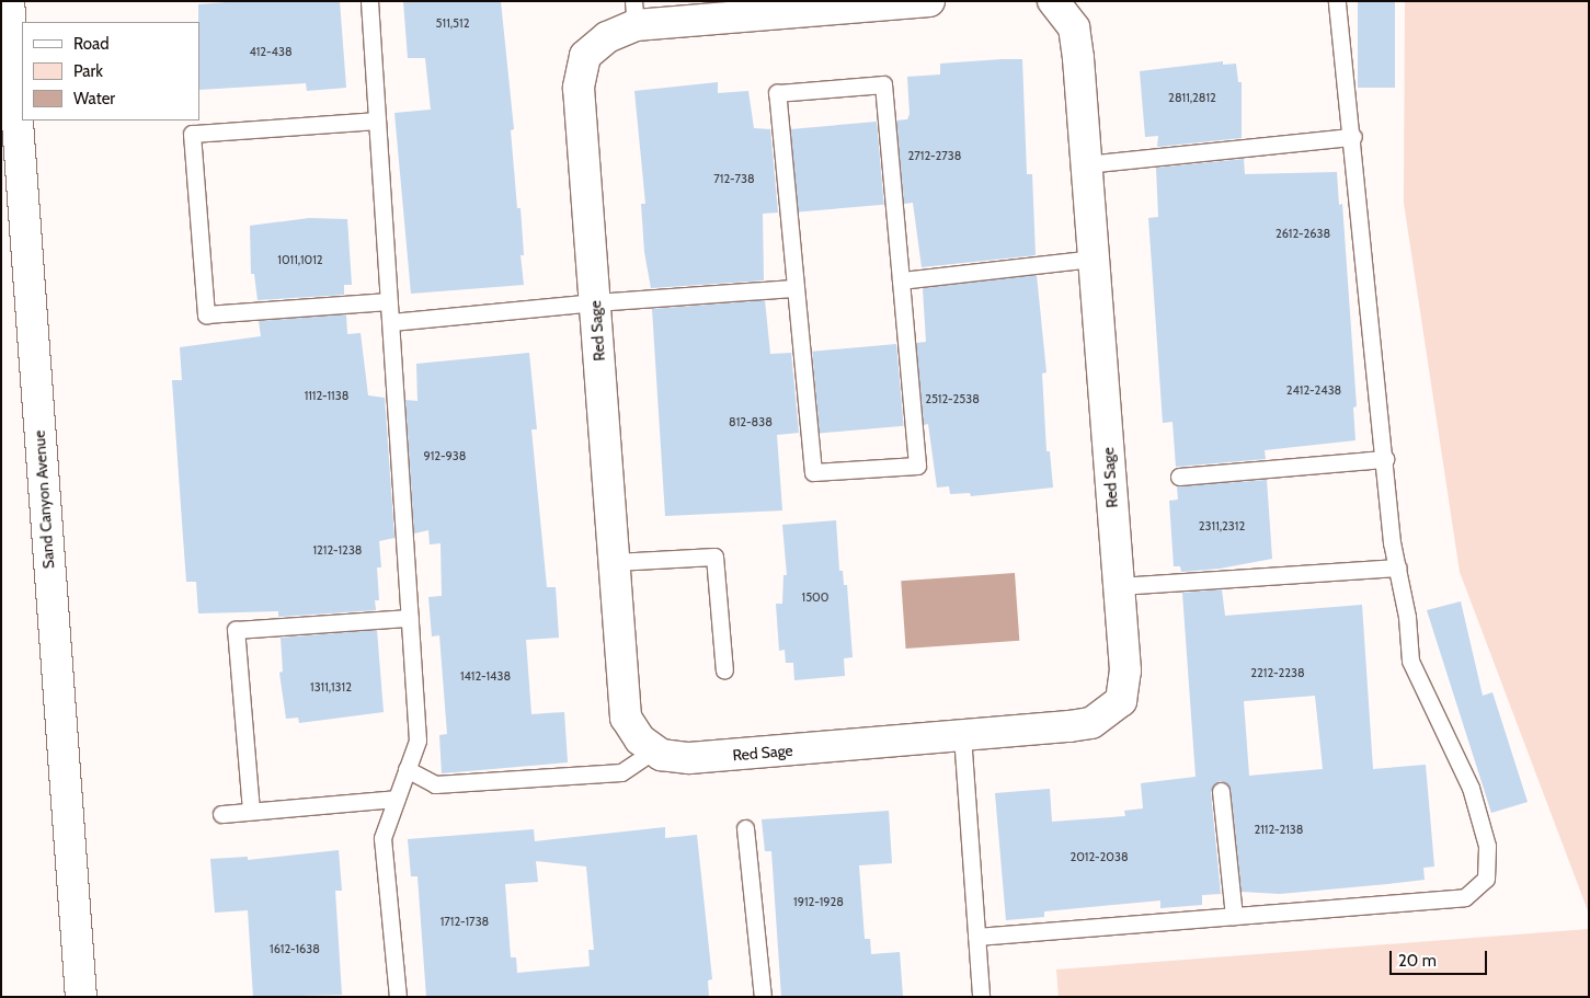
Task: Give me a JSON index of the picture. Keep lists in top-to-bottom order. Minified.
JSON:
{"streets":{"street":["Red Sage","Sand Canyon Avenue"]},"house_numbers":["511,512","412-438","2811,2812","2712-2738","712-738","2612-2638","1011,1012","2412-2438","1112-1138","2512-2538","812-838","912-938","2311,2312","1212-1238","1500","2212-2238","1412-1438","1311,1312","2112-2138","2012-2038","1912-1928","1712-1738","1612-1638"],"legend":["Road","Park","Water"],"scale_bar":"20 m"}
